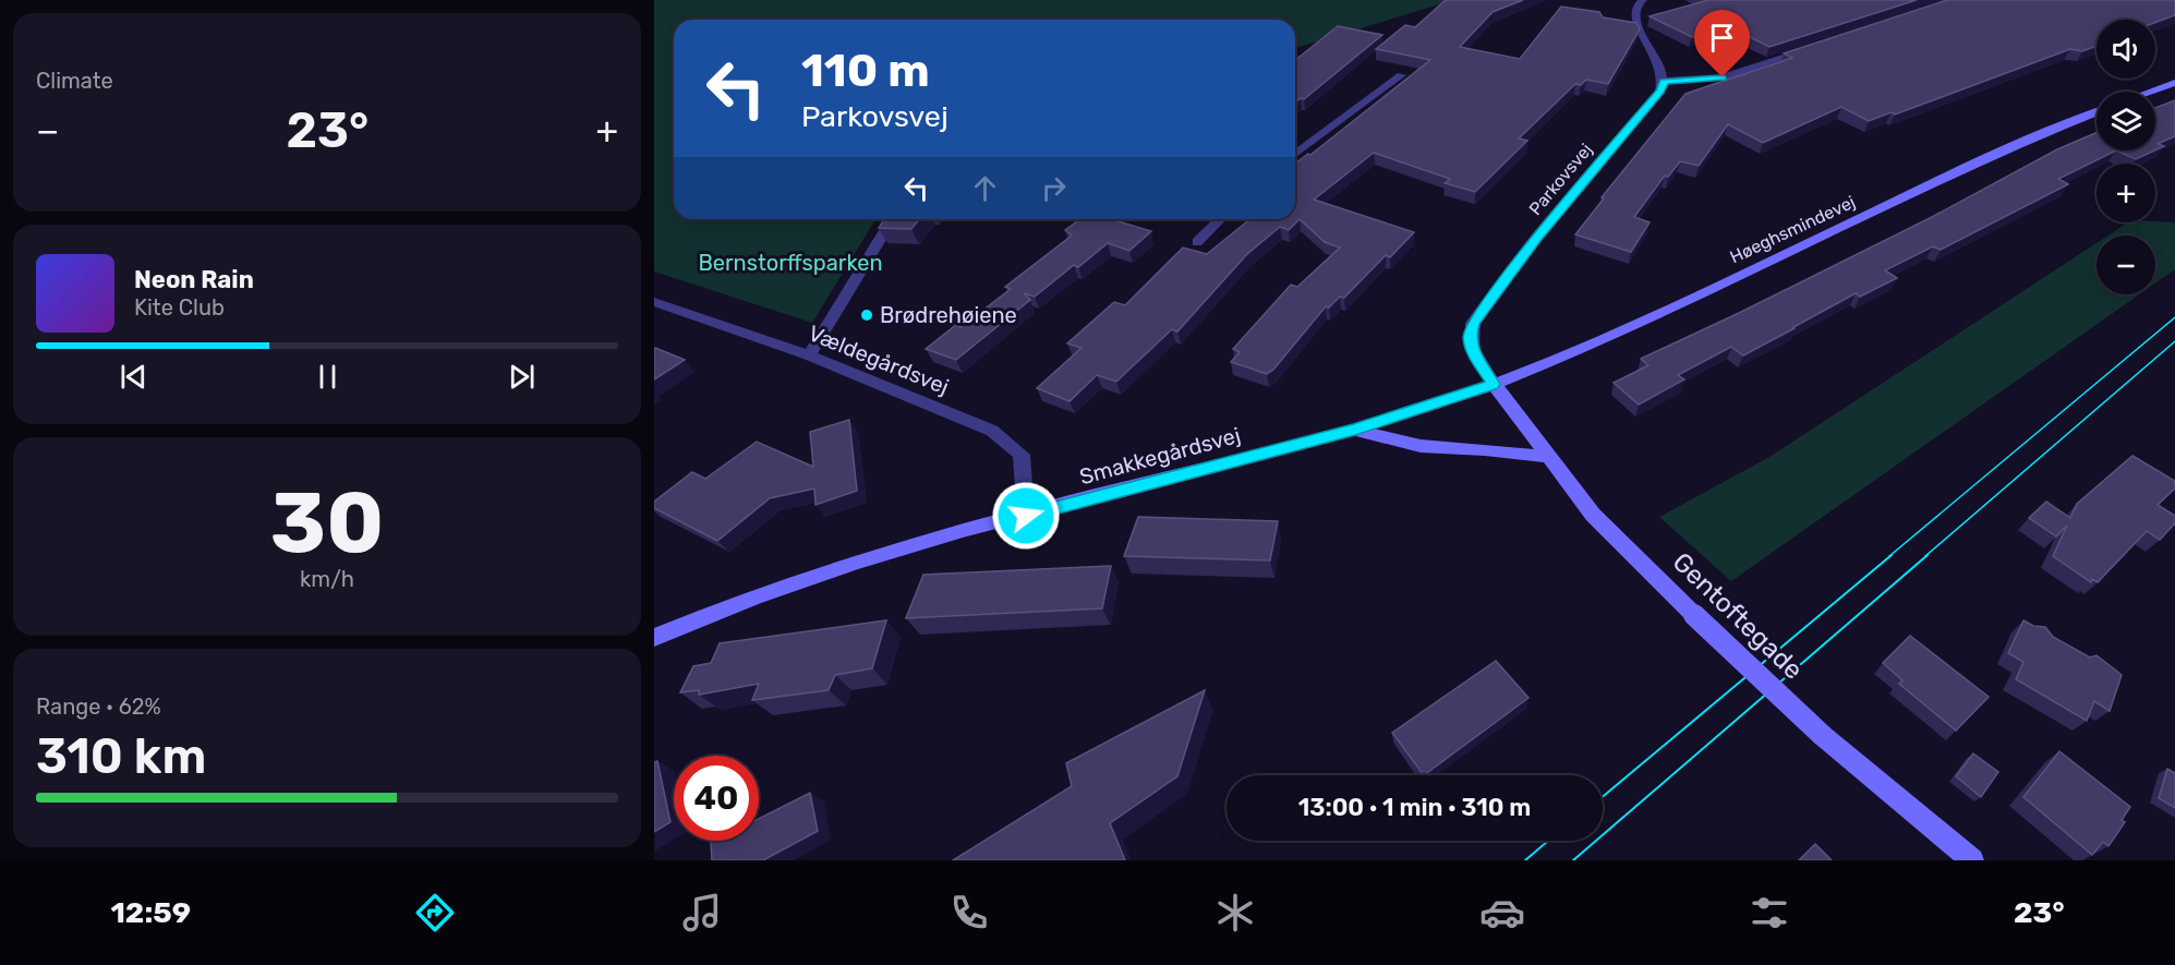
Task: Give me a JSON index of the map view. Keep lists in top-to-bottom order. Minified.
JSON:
{"streets":{"street":["Parkovsvej","Høeghsmindevej","Vældegårdsvej","Smakkegårdsvej","Gentoftegade"]},"crossings":[["Parkovsvej","Høeghsmindevej"],["Parkovsvej","Smakkegårdsvej"],["Parkovsvej","Gentoftegade"],["Høeghsmindevej","Smakkegårdsvej"],["Høeghsmindevej","Gentoftegade"],["Vældegårdsvej","Smakkegårdsvej"],["Smakkegårdsvej","Gentoftegade"]],"parks":["Bernstorffsparken"],"places":["Brødrehøiene"],"page":{"tile":["Climate",["30","km/h"],["Range · 62%","310 km"]],"map_buttons":["+","−"],"turn":["110 m","Parkovsvej"],"heat":["−","23°","+"],"song":["Neon Rain","Kite Club"],"limit":"40","trip":"13:00 · 1 min · 310 m","tabs":["12:59","23°"]}}
